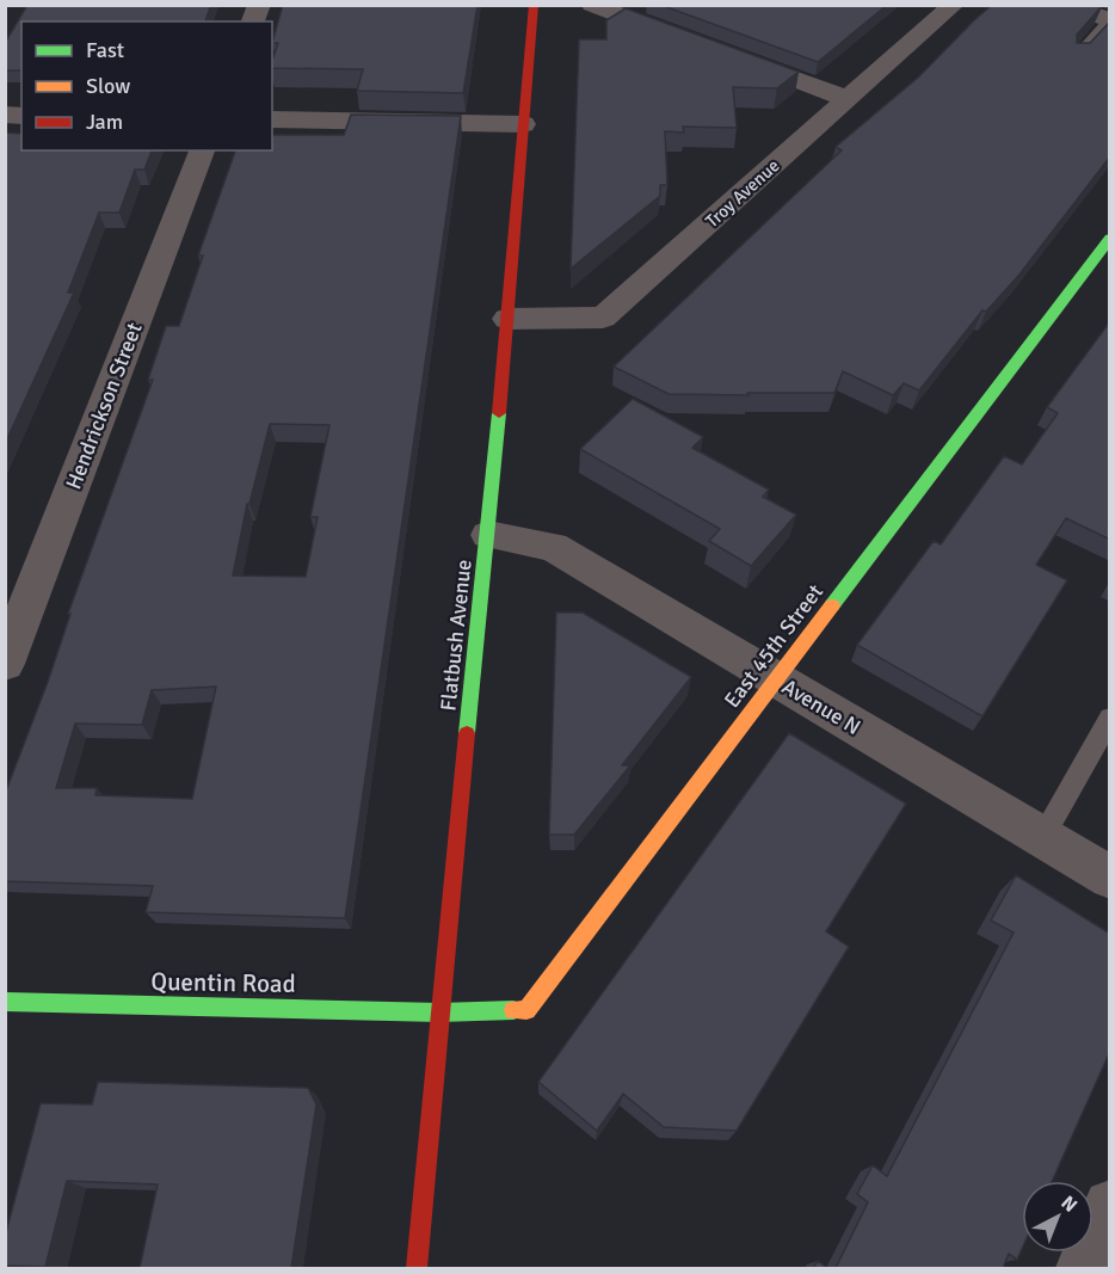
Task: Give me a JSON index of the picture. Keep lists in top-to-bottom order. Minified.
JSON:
{"streets":{"main road":["Flatbush Avenue","East 45th Street","Quentin Road"],"street":["Troy Avenue","Hendrickson Street","Avenue N"]},"crossings":[["Troy Avenue","Flatbush Avenue"],["Flatbush Avenue","East 45th Street"],["Flatbush Avenue","Avenue N"],["Flatbush Avenue","Quentin Road"],["East 45th Street","Avenue N"],["East 45th Street","Quentin Road"]],"legend":["Fast","Slow","Jam"],"north":"top right"}
